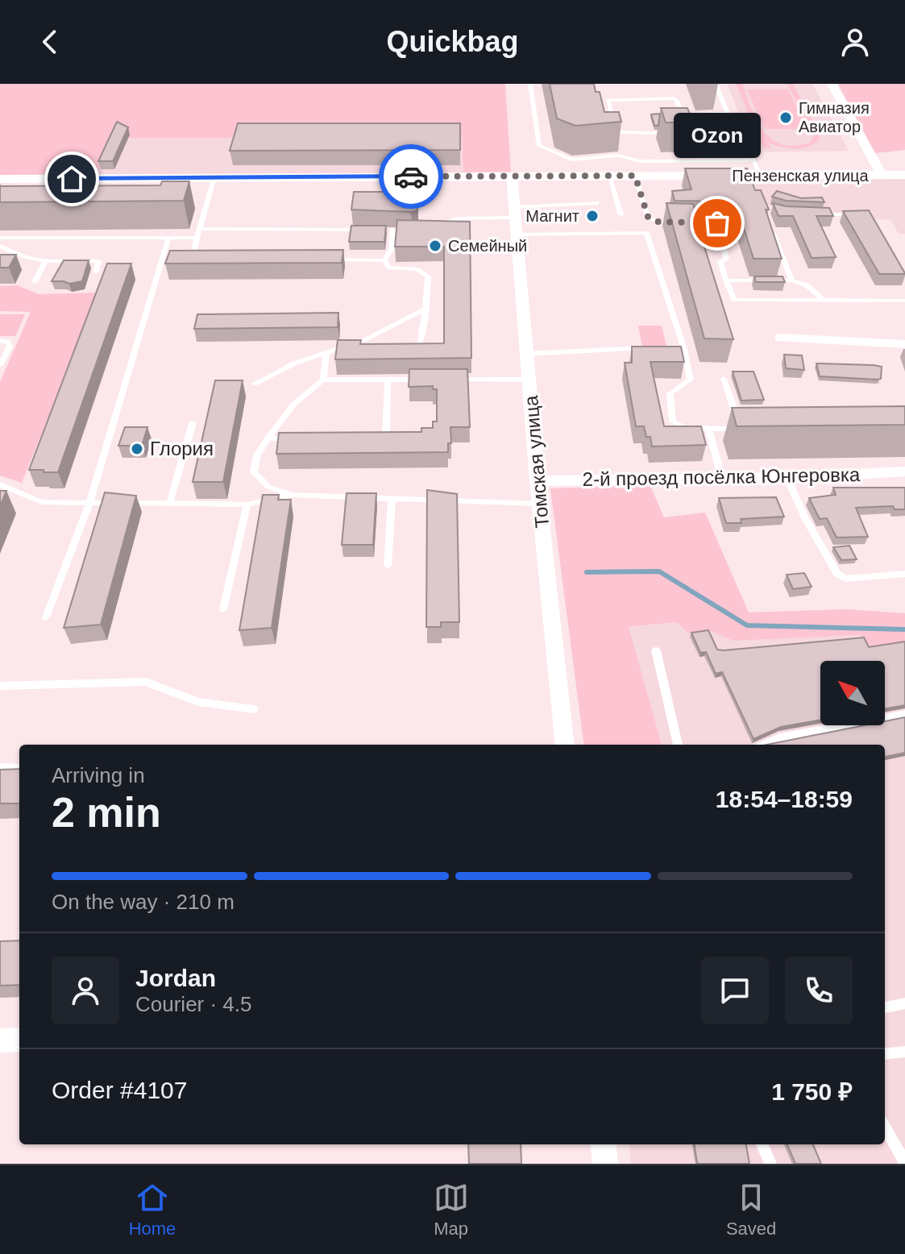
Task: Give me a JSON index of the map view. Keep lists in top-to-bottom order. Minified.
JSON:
{"streets":{"street":["Пензенская улица","Томская улица","2-й проезд посёлка Юнгеровка"]},"crossings":[["Пензенская улица","Томская улица"],["Томская улица","2-й проезд посёлка Юнгеровка"]],"places":["Гимназия Авиатор","Магнит","Ozon","Семейный","Глория"],"north":"top left","page":{"header":"Quickbag","bubble":"Ozon","heading":["2 min","Arriving in","18:54–18:59"],"panel":["Jordan","Courier · 4.5","Order #4107","1 750 ₽"],"bar":"On the way · 210 m","tabs":["Home","Map","Saved"]}}
